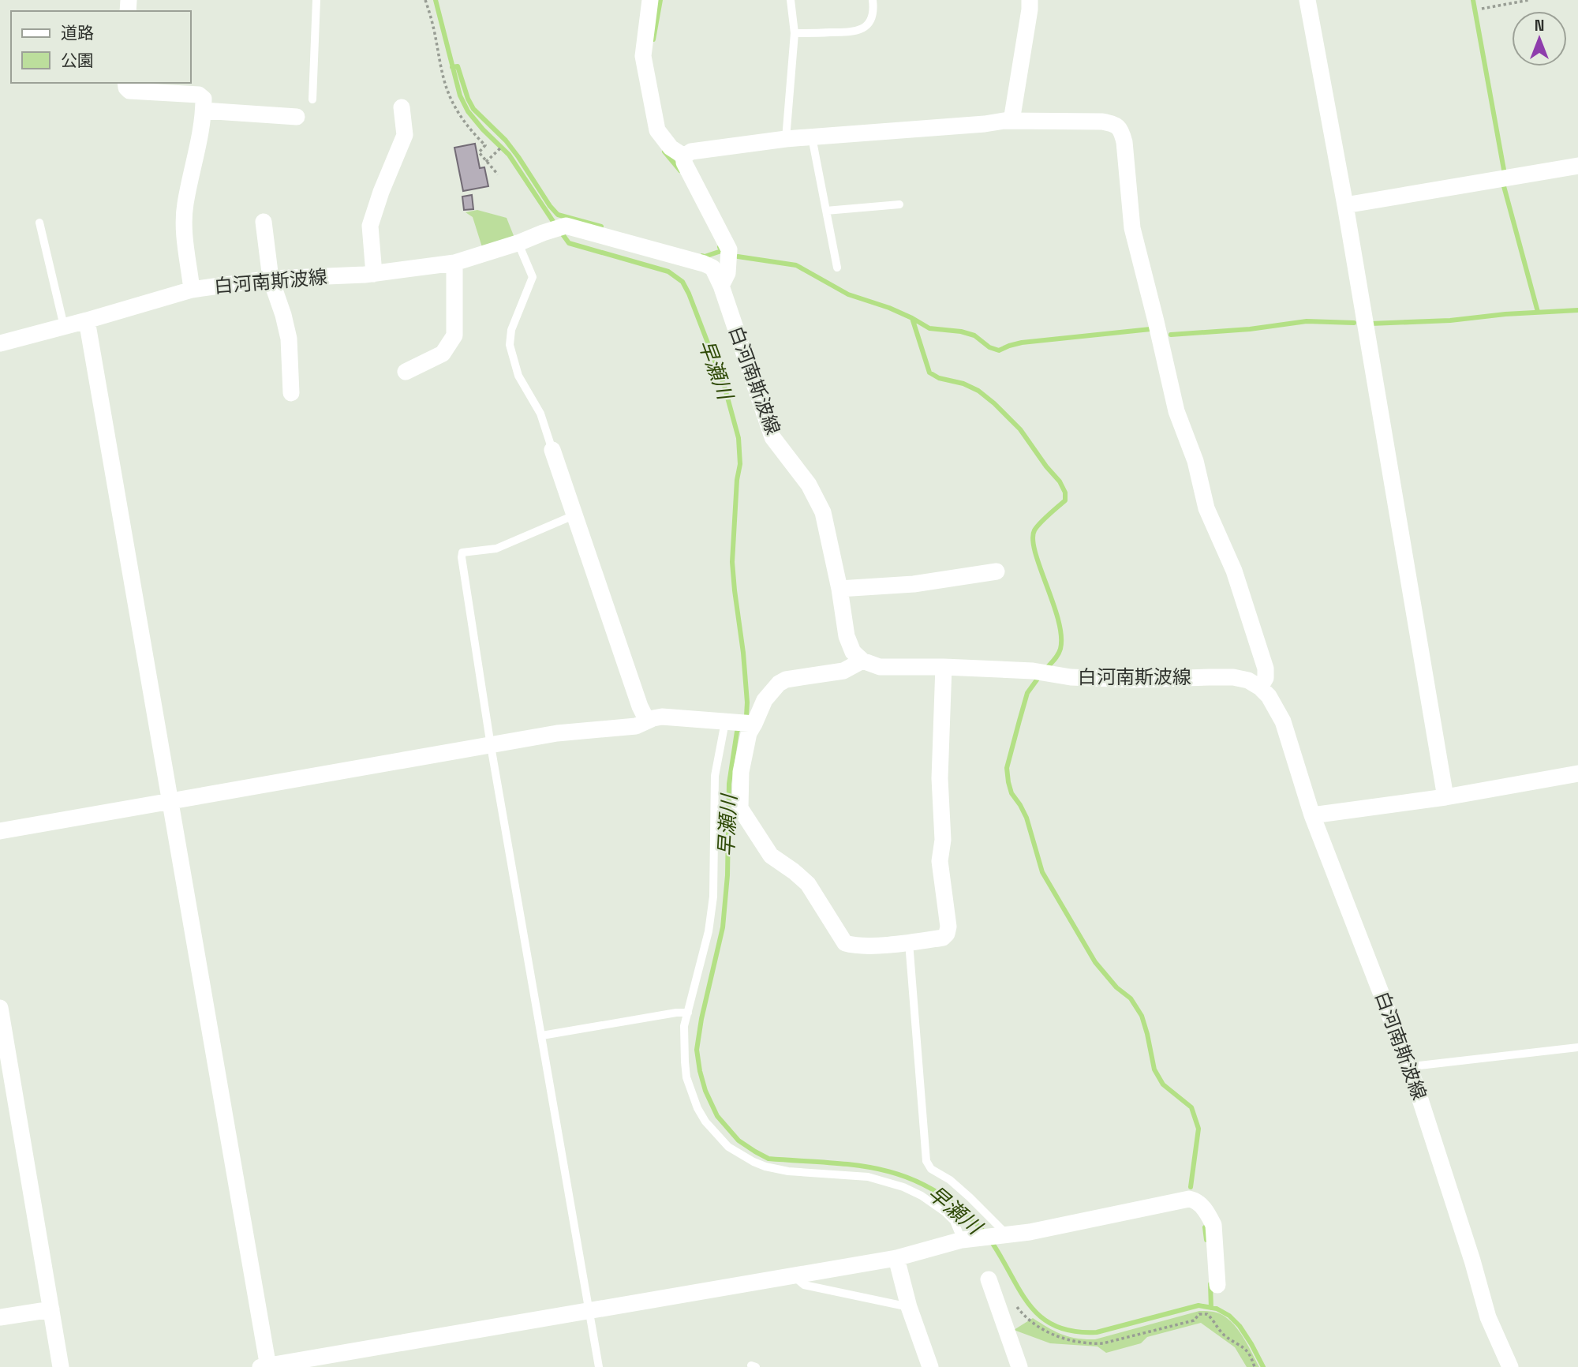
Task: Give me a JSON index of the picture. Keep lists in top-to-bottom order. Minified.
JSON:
{"streets":{"street":["白河南斯波線"]},"water":["早瀬川"],"legend":["道路","公園"],"north":"top"}
